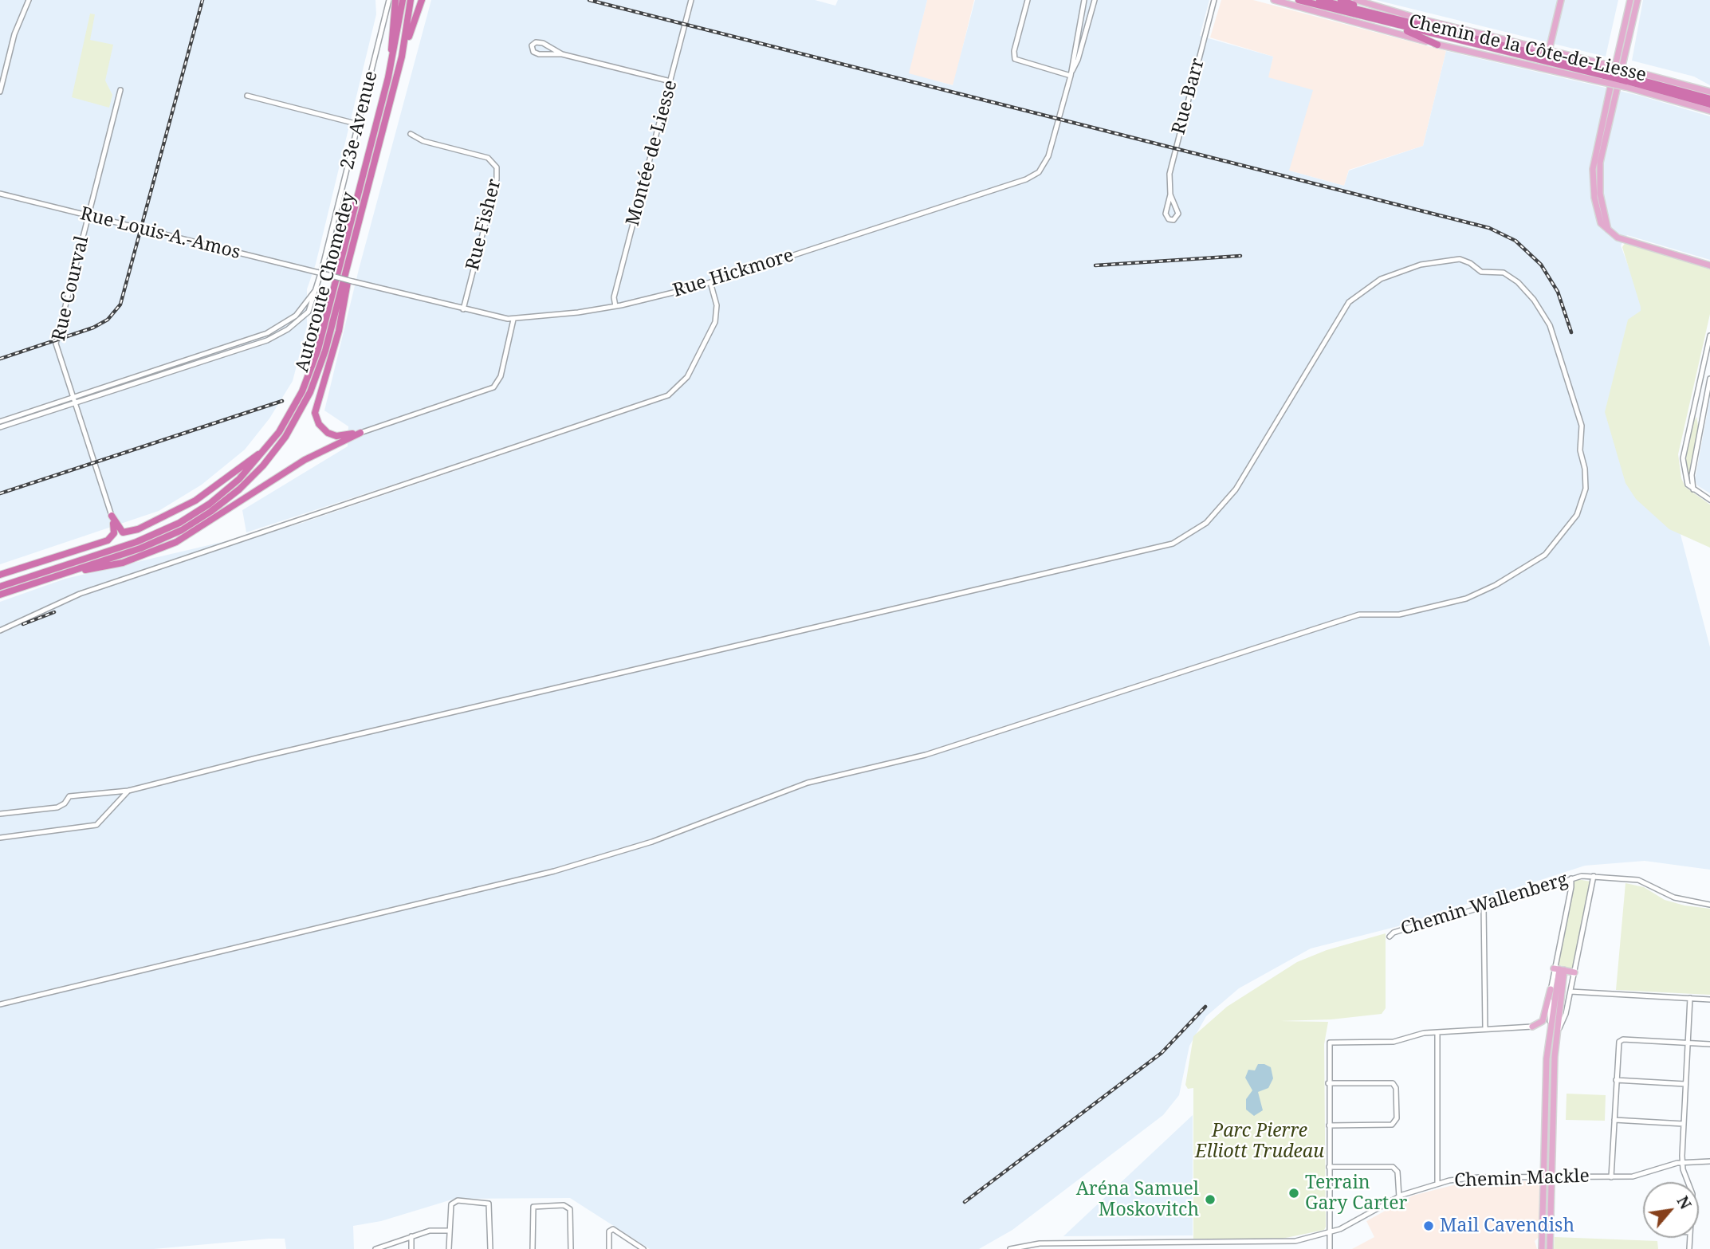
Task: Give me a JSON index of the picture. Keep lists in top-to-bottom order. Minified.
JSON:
{"streets":{"highway":["Chemin de la Côte-de-Liesse","Autoroute Chomedey"],"street":["Rue Barr","23e Avenue","Montée de Liesse","Rue Fisher","Rue Louis-A.-Amos","Rue Hickmore","Rue Courval","Chemin Wallenberg","Chemin Mackle"]},"crossings":[["23e Avenue","Rue Louis-A.-Amos"],["23e Avenue","Rue Hickmore"],["23e Avenue","Rue Courval"],["Montée de Liesse","Rue Hickmore"],["Rue Fisher","Rue Hickmore"],["Rue Louis-A.-Amos","Rue Hickmore"],["Rue Louis-A.-Amos","Rue Courval"]],"parks":["Parc Pierre Elliott Trudeau"],"places":["Terrain Gary Carter","Aréna Samuel Moskovitch","Mail Cavendish"],"north":"top right"}
